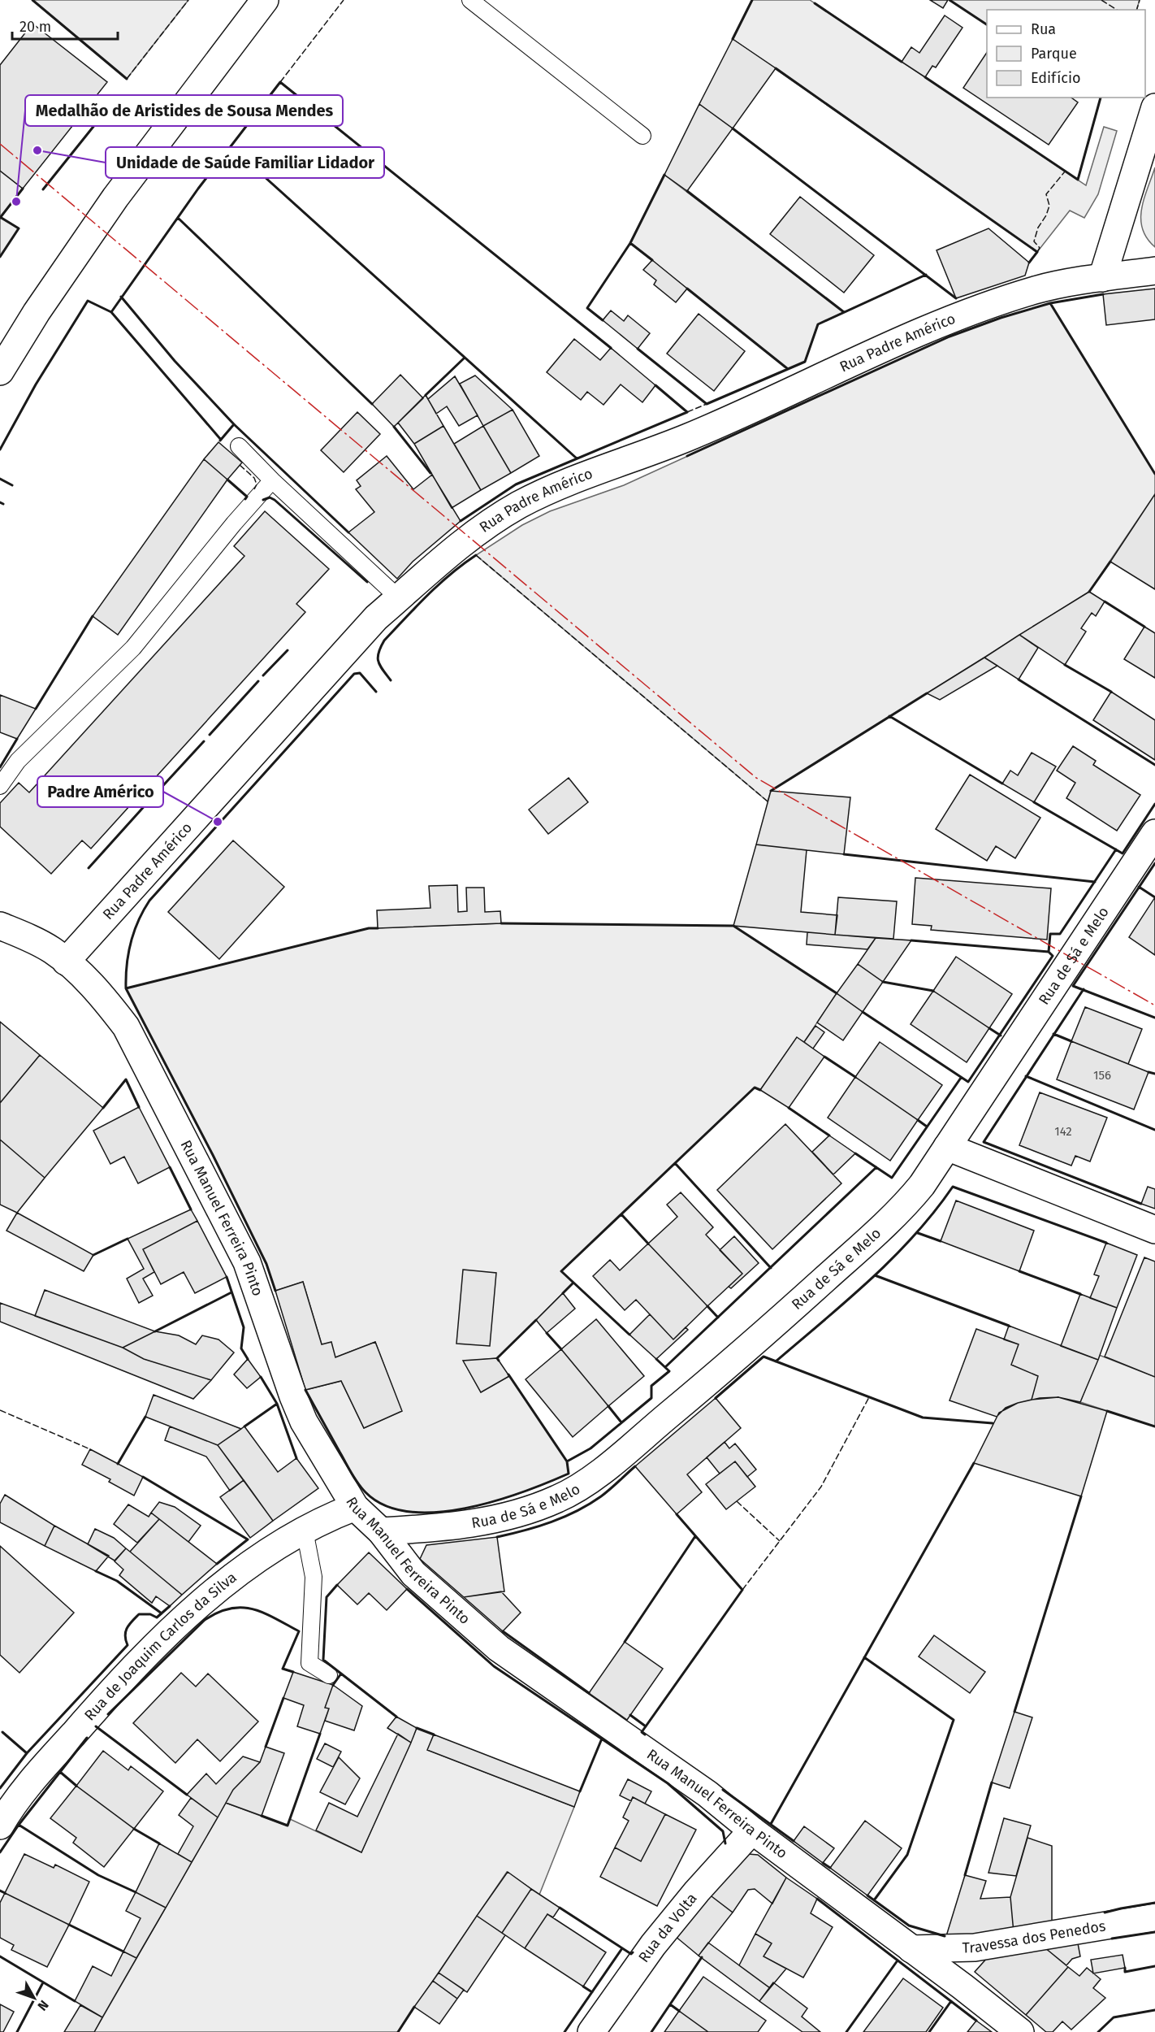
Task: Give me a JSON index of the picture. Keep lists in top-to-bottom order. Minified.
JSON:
{"streets":{"street":["Rua Padre Américo","Rua de Sá e Melo","Rua Manuel Ferreira Pinto","Rua de Joaquim Carlos da Silva","Rua da Volta","Travessa dos Penedos"]},"crossings":[["Rua Padre Américo","Rua Manuel Ferreira Pinto"],["Rua de Sá e Melo","Rua Manuel Ferreira Pinto"],["Rua Manuel Ferreira Pinto","Rua de Joaquim Carlos da Silva"],["Rua Manuel Ferreira Pinto","Rua da Volta"],["Rua Manuel Ferreira Pinto","Travessa dos Penedos"]],"places":["Unidade de Saúde Familiar Lidador","Medalhão de Aristides de Sousa Mendes","Padre Américo"],"house_numbers":["156","142"],"legend":["Rua","Parque","Edifício"],"scale_bar":"20 m","north":"bottom right"}
